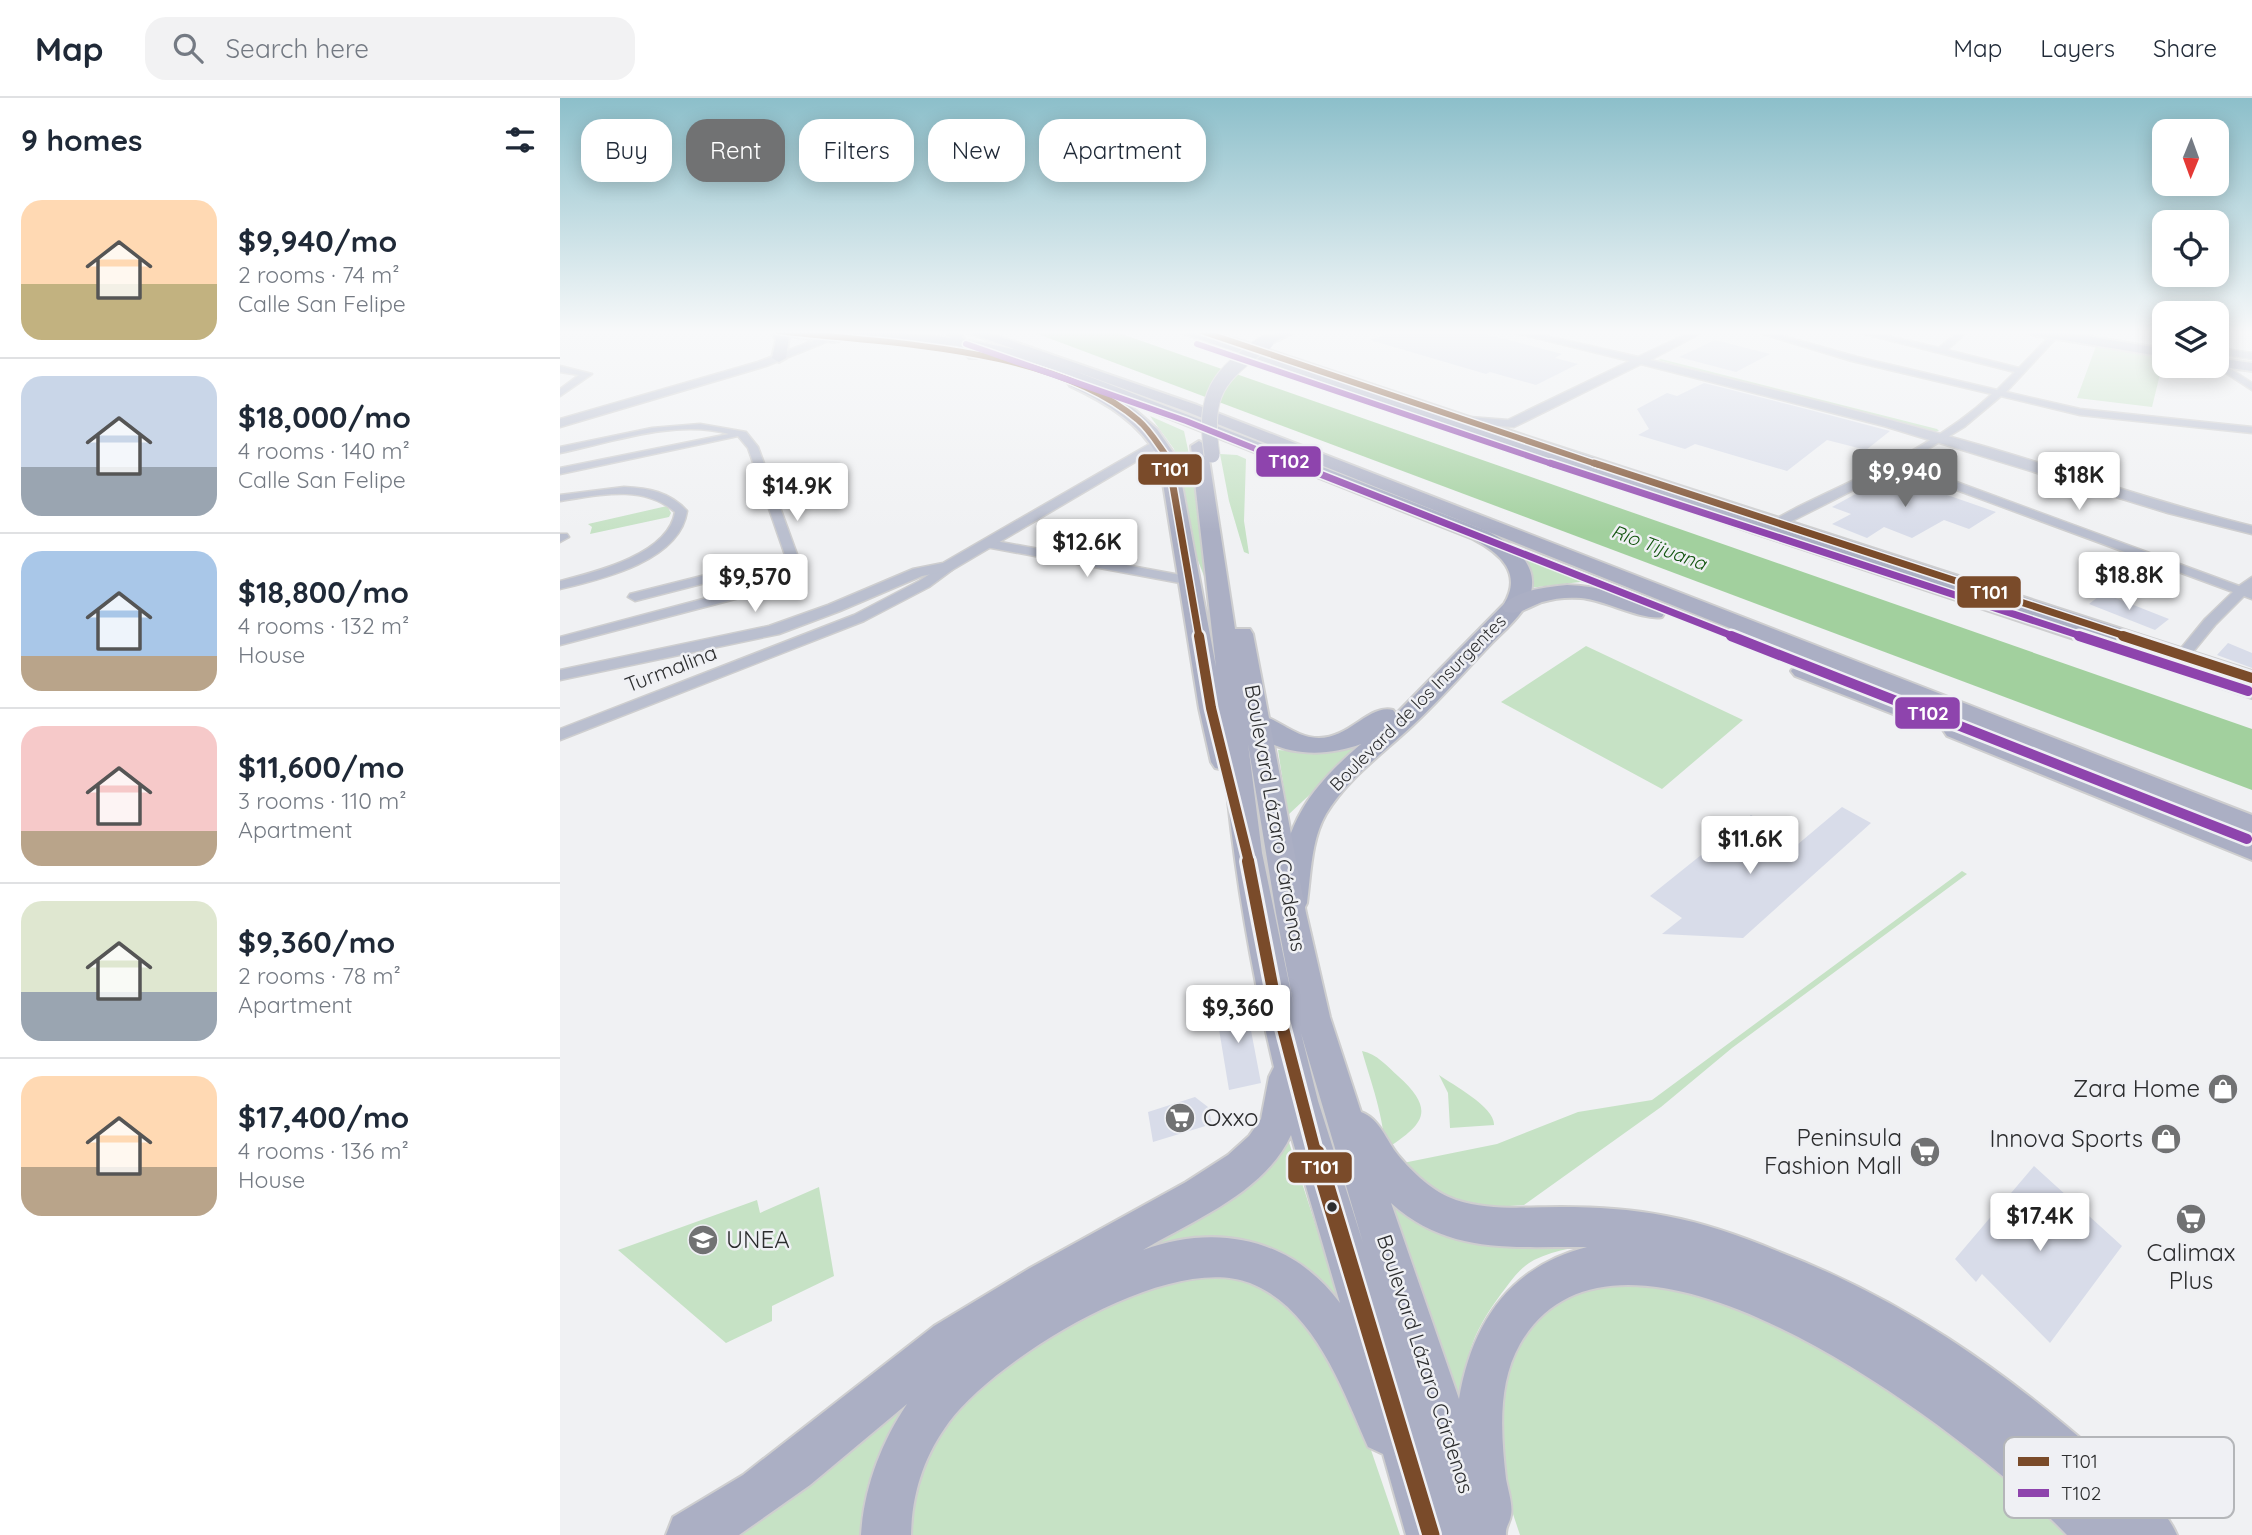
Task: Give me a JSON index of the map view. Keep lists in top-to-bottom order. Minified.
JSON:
{"streets":{"highway":["Boulevard Lázaro Cárdenas"],"main road":["Boulevard de los Insurgentes"],"street":["Turmalina"]},"crossings":[["Boulevard de los Insurgentes","Boulevard Lázaro Cárdenas"]],"water":["Río Tijuana"],"places":{"shop":["Zara Home","Innova Sports"],"supermarket":["Oxxo","Peninsula Fashion Mall","Calimax Plus"],"school or university":["UNEA"]},"lines":["transit line T101","transit line T102"],"legend":["T101","T102"],"north":"bottom","page":{"header":"Map","search":"Search here","nav":["Map","Layers","Share"],"heading":"9 homes","chip":["Buy","Rent","Filters","New","Apartment"],"list":[{"name":"$9,940/mo","note":"2 rooms · 74 m² · Calle San Felipe"},{"name":"$18,000/mo","note":"4 rooms · 140 m² · Calle San Felipe"},{"name":"$18,800/mo","note":"4 rooms · 132 m² · House"},{"name":"$11,600/mo","note":"3 rooms · 110 m² · Apartment"},{"name":"$9,360/mo","note":"2 rooms · 78 m² · Apartment"},{"name":"$17,400/mo","note":"4 rooms · 136 m² · House"}],"price":["$9,940","$18K","$14.9K","$12.6K","$18.8K","$9,570","$11.6K","$9,360","$17.4K"]}}
